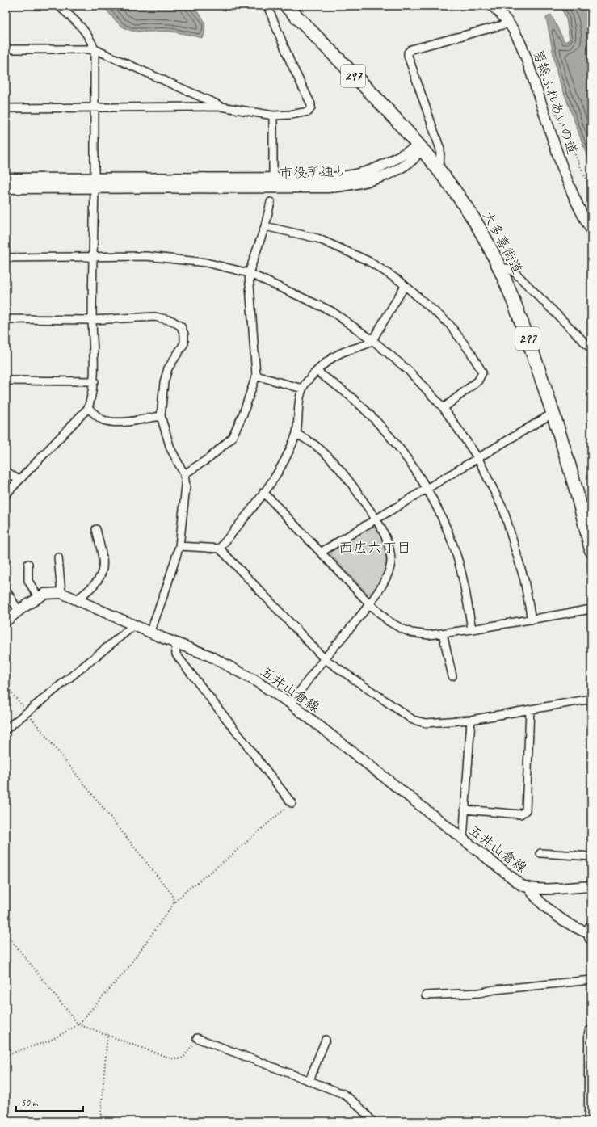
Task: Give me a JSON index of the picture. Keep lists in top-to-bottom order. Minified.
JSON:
{"streets":{"highway":["297","大多喜街道"],"street":["房総ふれあいの道","市役所通り","五井山倉線"]},"crossings":[["市役所通り","大多喜街道"]],"districts":["西広六丁目"],"scale_bar":"50 m"}
